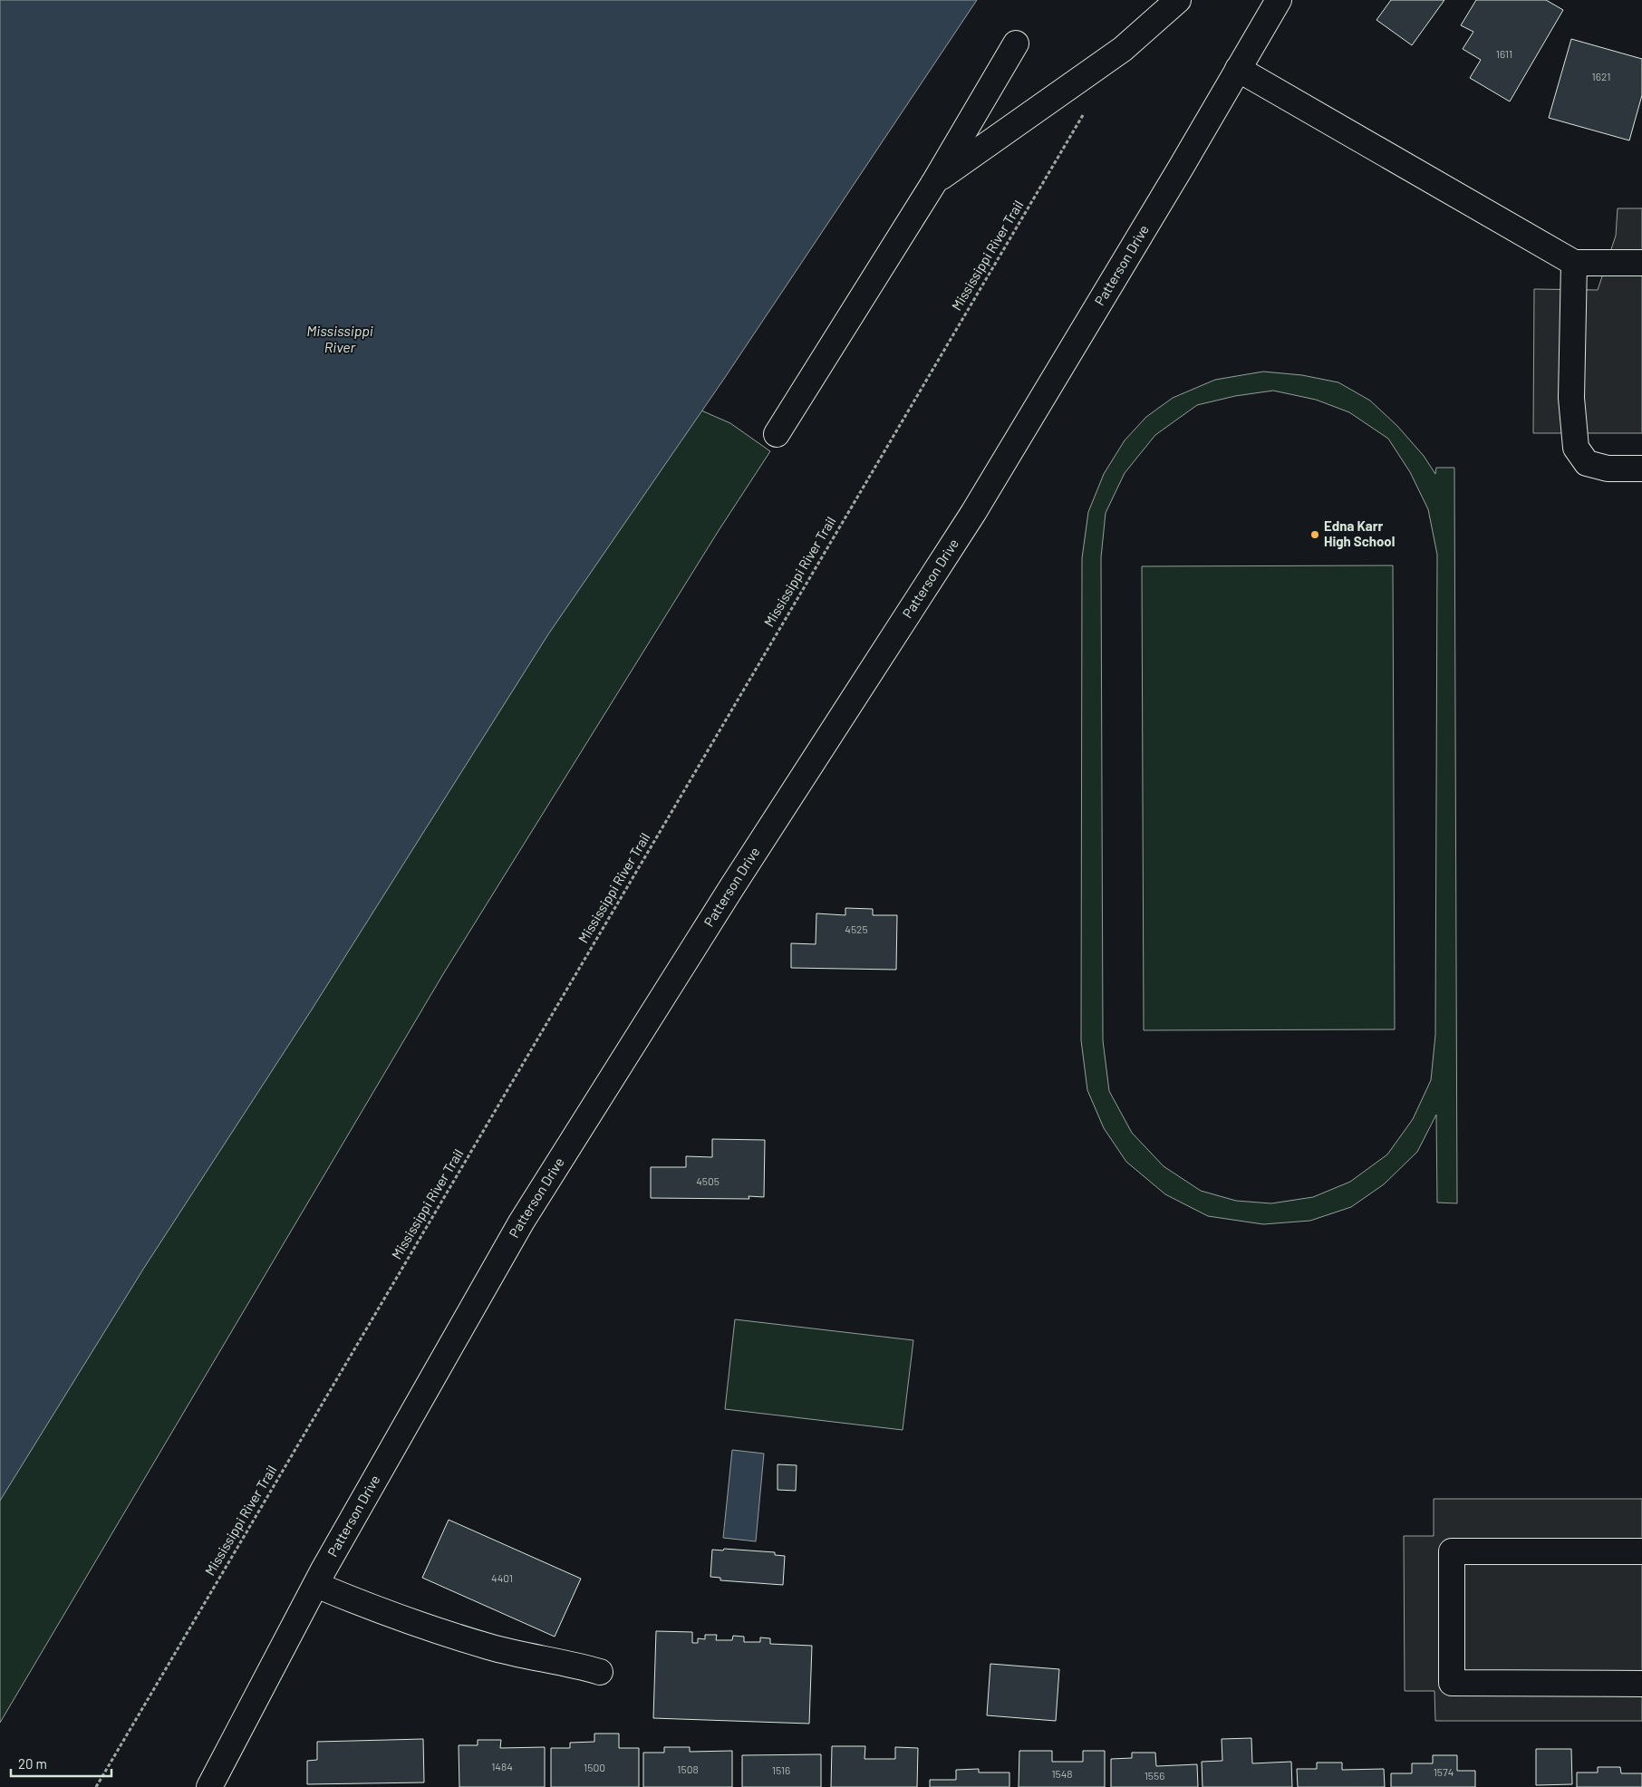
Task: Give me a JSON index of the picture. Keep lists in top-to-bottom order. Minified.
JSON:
{"streets":{"street":["Patterson Drive"],"path":["Mississippi River Trail"]},"water":["Mississippi River"],"places":["Edna Karr High School"],"house_numbers":["1611","1621","4525","4505","4401","1484","1500","1508","1516","1574","1548","1556"],"scale_bar":"20 m"}
